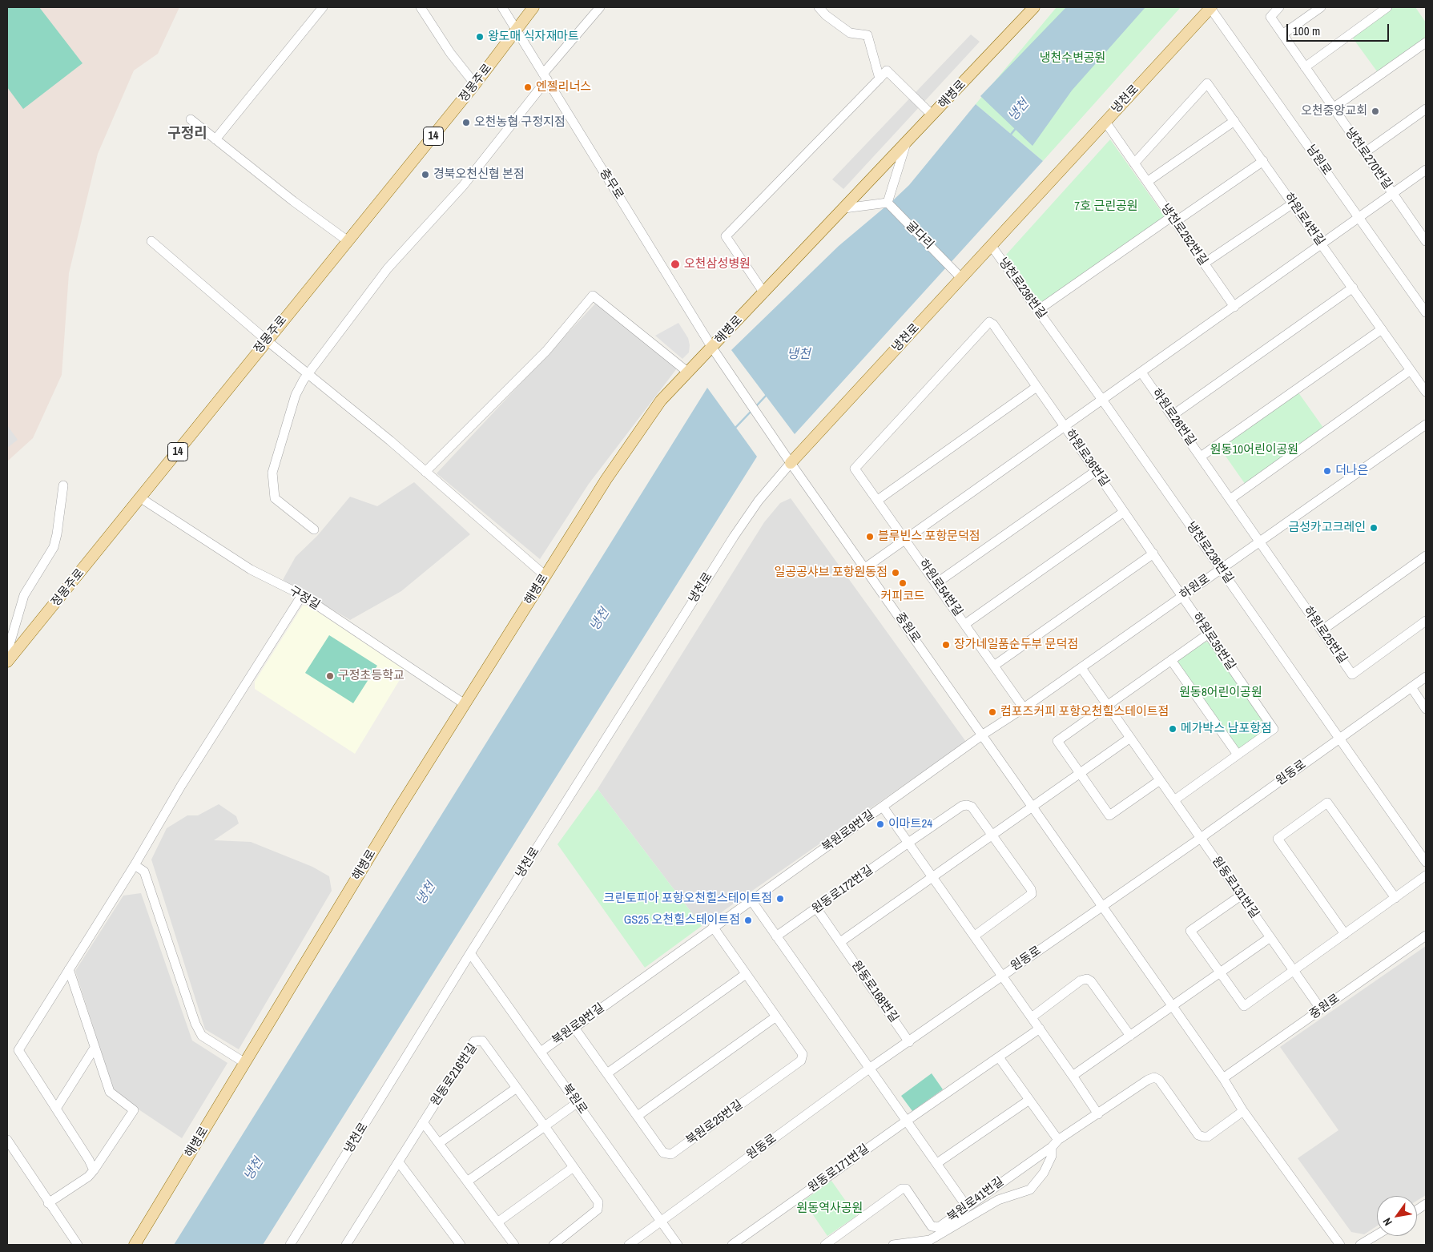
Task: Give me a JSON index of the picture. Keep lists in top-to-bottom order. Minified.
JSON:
{"streets":{"main road":["정몽주로","해병로","냉천로","14"],"street":["냉천로270번길","남원로","충무로","하원로4번길","냉천로252번길","굴다리","냉천로236번길","하원로26번길","하원로36번길","하원로","하원로54번길","구정길","중원로","하원로25번길","하원로35번길","원동로","북원로9번길","원동로131번길","원동로172번길","원동로168번길","원동로216번길","북원로","북원로25번길","원동로171번길","북원로41번길"]},"crossings":[["정몽주로","충무로"],["정몽주로","구정길"],["해병로","충무로"],["해병로","구정길"],["냉천로","남원로"],["냉천로","냉천로252번길"],["냉천로","굴다리"],["냉천로","냉천로236번길"],["냉천로","중원로"],["냉천로","북원로"],["충무로","중원로"],["하원로4번길","냉천로252번길"],["냉천로236번길","하원로"],["냉천로236번길","원동로"],["하원로26번길","하원로"],["하원로26번길","하원로25번길"],["하원로36번길","하원로"],["하원로36번길","하원로54번길"],["하원로36번길","하원로35번길"],["하원로","하원로54번길"],["하원로","중원로"],["하원로","하원로25번길"],["하원로","하원로35번길"],["하원로","북원로9번길"],["하원로","원동로131번길"],["중원로","원동로"],["중원로","북원로9번길"],["중원로","원동로131번길"],["중원로","북원로41번길"],["원동로","원동로131번길"],["원동로","원동로168번길"],["원동로","북원로"],["북원로9번길","북원로"],["북원로9번길","북원로25번길"],["원동로172번길","원동로168번길"]],"districts":["구정리"],"water":["냉천"],"parks":["냉천수변공원","7호 근린공원","원동10어린이공원","원동8어린이공원","원동역사공원"],"places":["왕도매 식자재마트","엔젤리너스","오천중앙교회","오천농협 구정지점","경북오천신협 본점","오천삼성병원","더나은","금성카고크레인","블루빈스 포항문덕점","일공공샤브 포항원동점","커피코드","장가네일품순두부 문덕점","구정초등학교","컴포즈커피 포항오천힐스테이트점","메가박스 남포항점","이마트24","크린토피아 포항오천힐스테이트점","GS25 오천힐스테이트점"],"scale_bar":"100 m","north":"bottom left"}
